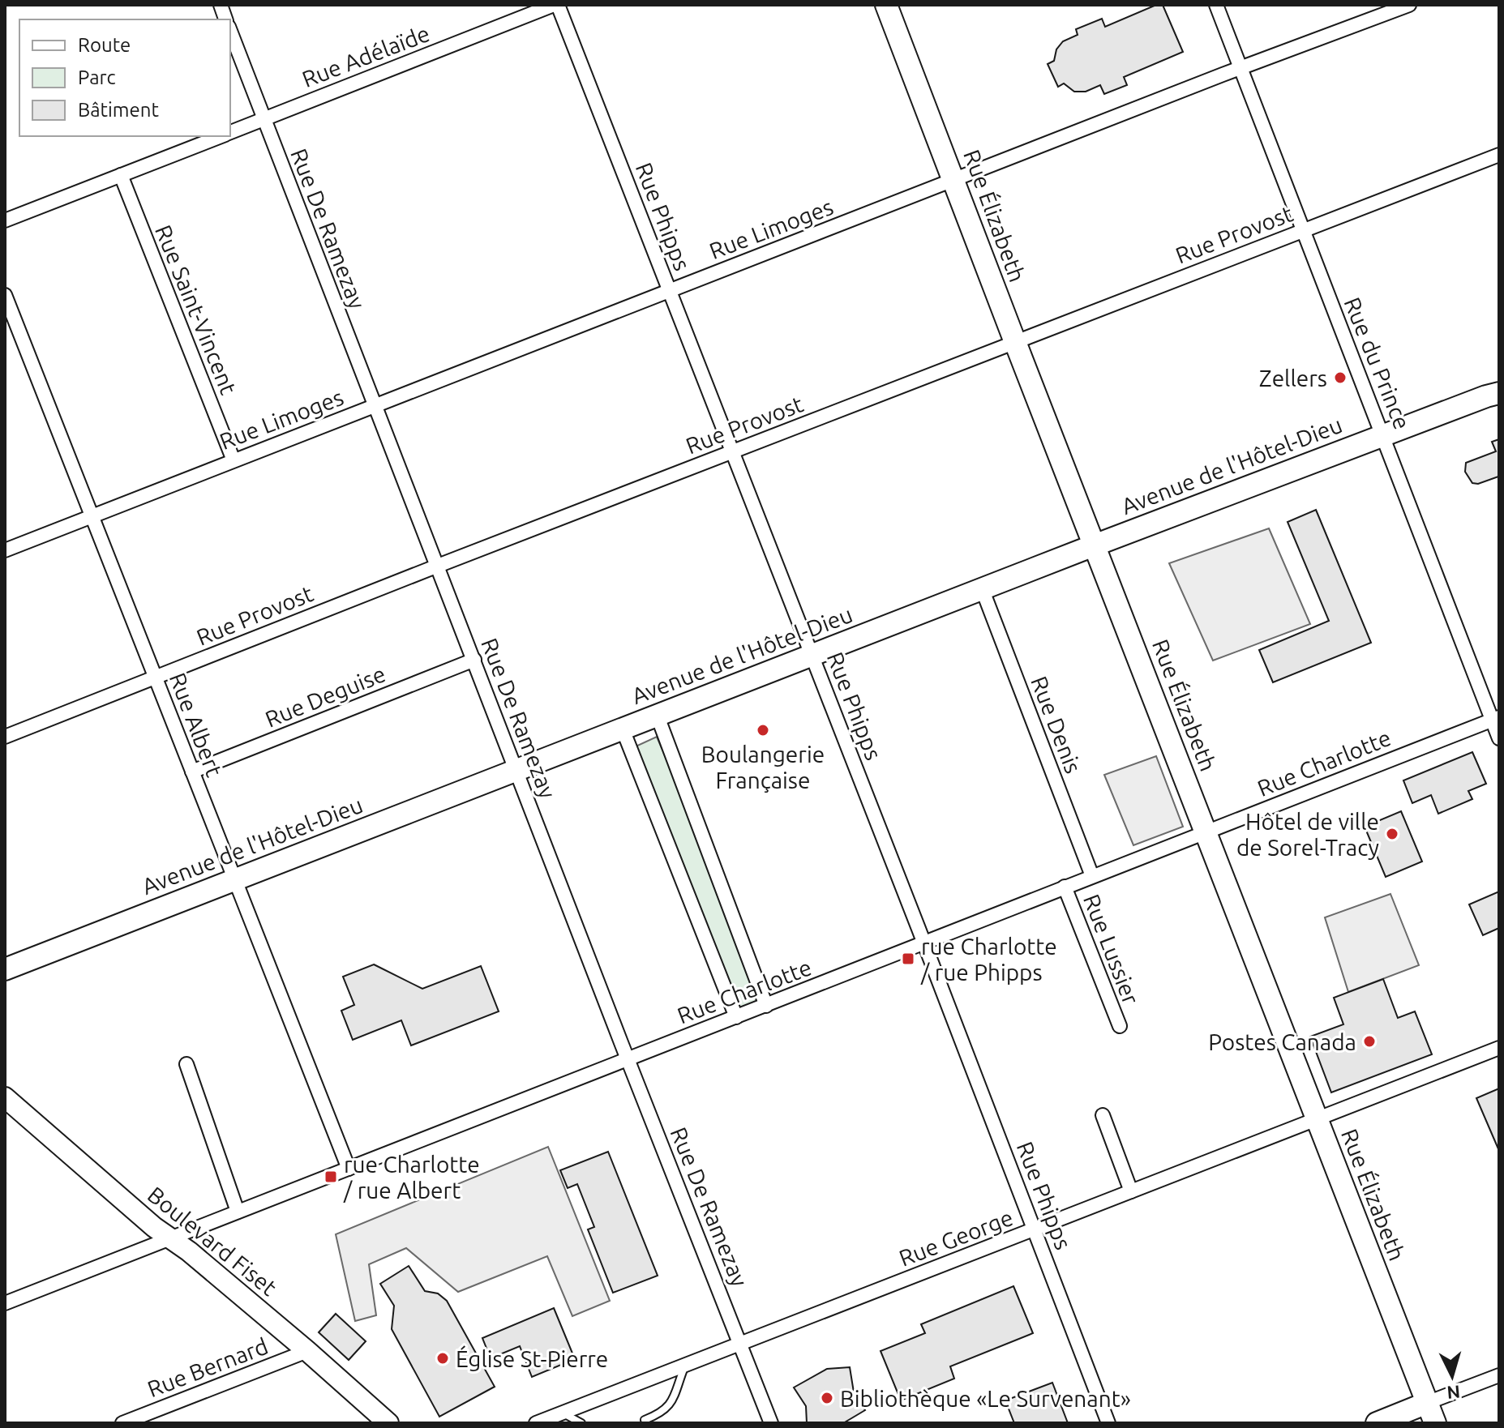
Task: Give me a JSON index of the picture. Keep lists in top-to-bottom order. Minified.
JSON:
{"streets":{"main road":["Rue Élizabeth","Avenue de l'Hôtel-Dieu"],"street":["Rue Adélaïde","Rue Phipps","Rue De Ramezay","Rue Limoges","Rue Provost","Rue Saint-Vincent","Rue du Prince","Rue Deguise","Rue Albert","Rue Denis","Rue Charlotte","Rue Lussier","Rue George","Boulevard Fiset","Rue Bernard"]},"crossings":[["Rue Adélaïde","Rue Phipps"],["Rue Adélaïde","Rue De Ramezay"],["Rue Adélaïde","Rue Saint-Vincent"],["Rue Élizabeth","Rue Limoges"],["Rue Élizabeth","Rue Provost"],["Rue Élizabeth","Avenue de l'Hôtel-Dieu"],["Rue Élizabeth","Rue Charlotte"],["Rue Élizabeth","Rue George"],["Rue Phipps","Rue Limoges"],["Rue Phipps","Rue Provost"],["Rue Phipps","Avenue de l'Hôtel-Dieu"],["Rue Phipps","Rue Charlotte"],["Rue Phipps","Rue George"],["Rue De Ramezay","Rue Limoges"],["Rue De Ramezay","Rue Provost"],["Rue De Ramezay","Avenue de l'Hôtel-Dieu"],["Rue De Ramezay","Rue Deguise"],["Rue De Ramezay","Rue Charlotte"],["Rue De Ramezay","Rue George"],["Rue Limoges","Rue Saint-Vincent"],["Rue Limoges","Rue du Prince"],["Rue Limoges","Rue Albert"],["Rue Provost","Rue du Prince"],["Rue Provost","Rue Albert"],["Rue du Prince","Avenue de l'Hôtel-Dieu"],["Rue du Prince","Rue Charlotte"],["Avenue de l'Hôtel-Dieu","Rue Albert"],["Avenue de l'Hôtel-Dieu","Rue Denis"],["Rue Deguise","Rue Albert"],["Rue Albert","Rue Charlotte"],["Rue Denis","Rue Charlotte"],["Rue Charlotte","Rue Lussier"],["Rue Charlotte","Boulevard Fiset"],["Boulevard Fiset","Rue Bernard"]],"places":{"other":["Zellers","Boulangerie Française","Hôtel de ville de Sorel-Tracy","Postes Canada","Église St-Pierre","Bibliothèque «Le Survenant»"],"transit":["rue Charlotte / rue Phipps","rue Charlotte / rue Albert"]},"legend":["Route","Parc","Bâtiment"],"north":"bottom"}
